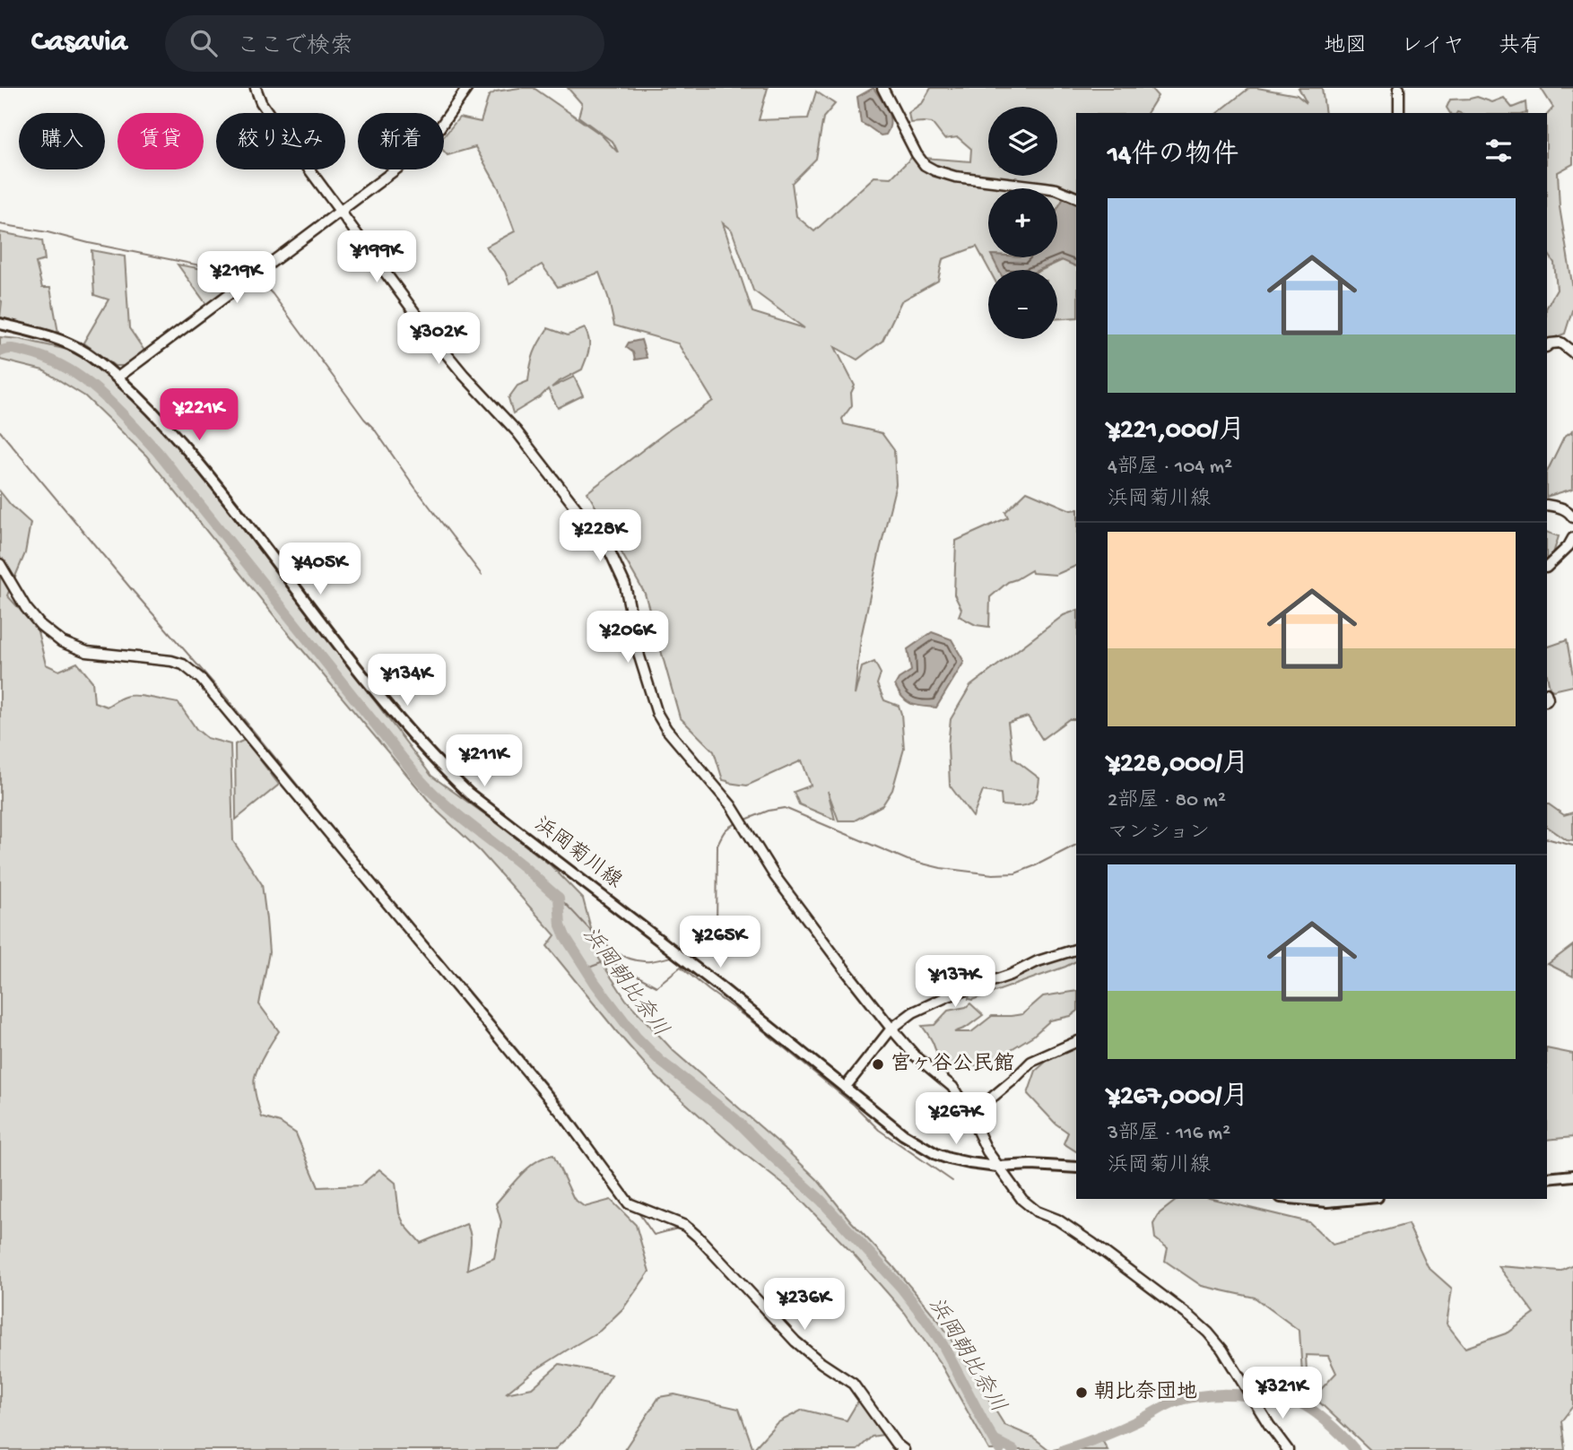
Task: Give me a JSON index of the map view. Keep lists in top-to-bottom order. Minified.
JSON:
{"streets":{"main road":["浜岡菊川線"]},"water":["浜岡朝比奈川"],"places":["宮ヶ谷公民館","朝比奈団地"],"page":{"header":"Casavia","search":"ここで検索","nav":["地図","レイヤ","共有"],"map_buttons":["+","−"],"chip":["購入","賃貸","絞り込み","新着"],"heading":"14件の物件","list":[{"name":"¥221,000/月","note":"4部屋 · 104 m² · 浜岡菊川線"},{"name":"¥228,000/月","note":"2部屋 · 80 m² · マンション"},{"name":"¥267,000/月","note":"3部屋 · 116 m² · 浜岡菊川線"}],"price":["¥199K","¥219K","¥302K","¥221K","¥228K","¥405K","¥206K","¥134K","¥211K","¥265K","¥137K","¥267K","¥236K","¥321K"]}}
